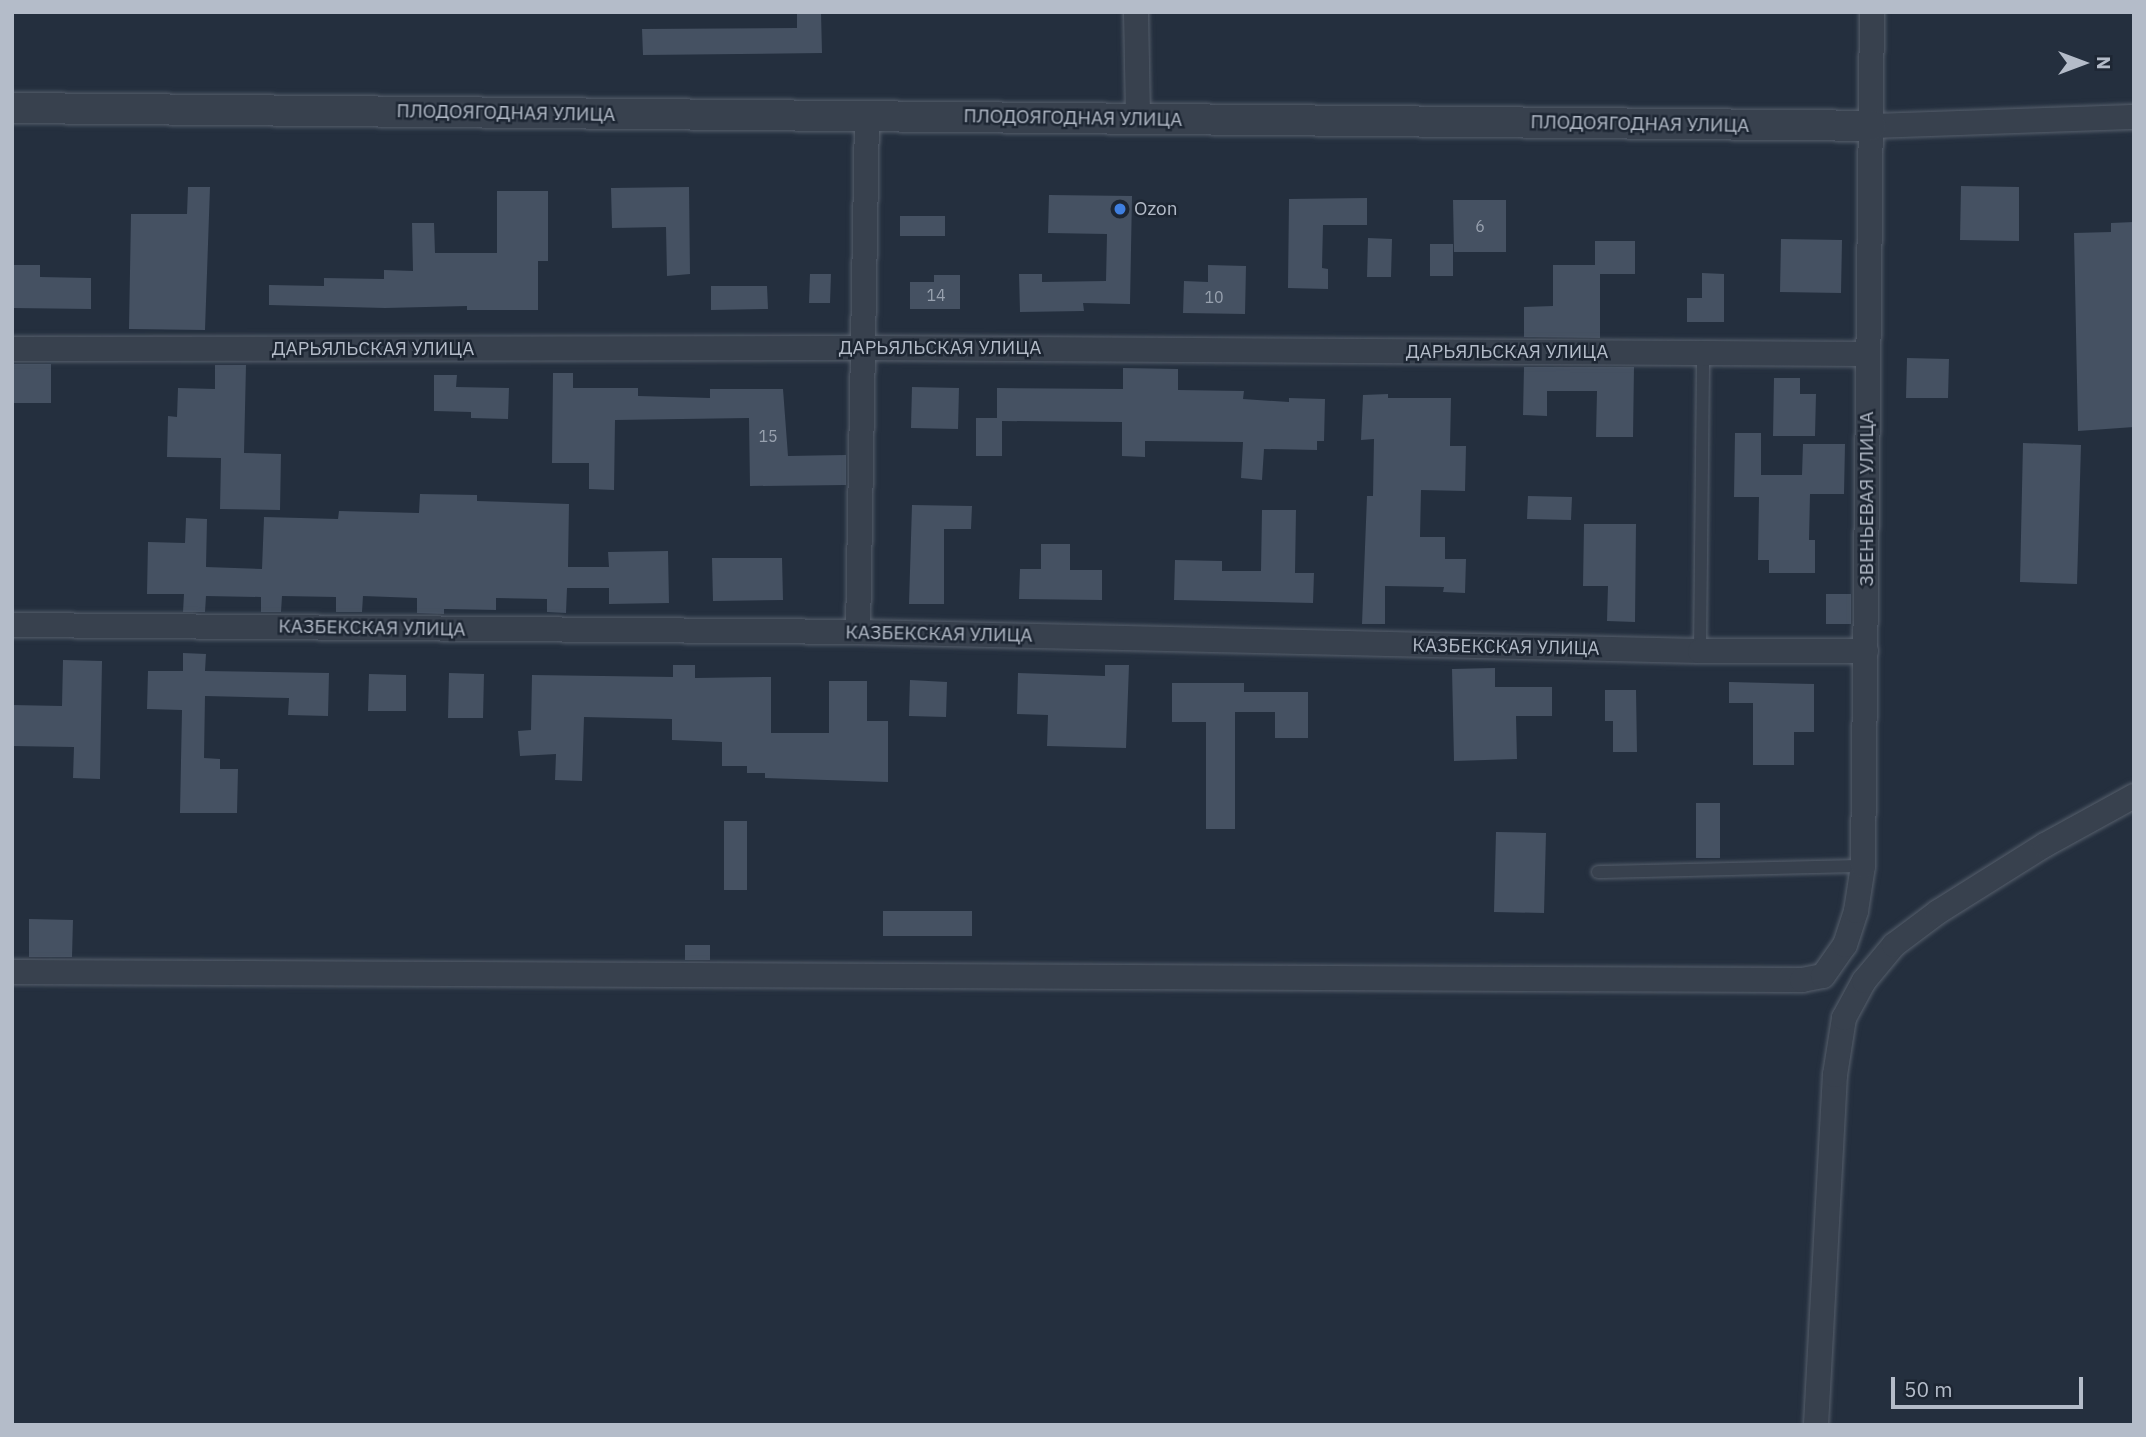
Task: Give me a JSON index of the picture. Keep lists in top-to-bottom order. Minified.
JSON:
{"streets":{"street":["ПЛОДОЯГОДНАЯ УЛИЦА","ДАРЬЯЛЬСКАЯ УЛИЦА","ЗВЕНЬЕВАЯ УЛИЦА","КАЗБЕКСКАЯ УЛИЦА"]},"crossings":[["ПЛОДОЯГОДНАЯ УЛИЦА","ЗВЕНЬЕВАЯ УЛИЦА"],["ДАРЬЯЛЬСКАЯ УЛИЦА","ЗВЕНЬЕВАЯ УЛИЦА"],["ЗВЕНЬЕВАЯ УЛИЦА","КАЗБЕКСКАЯ УЛИЦА"]],"places":["Ozon"],"house_numbers":["6","14","10","15"],"scale_bar":"50 m","north":"right"}
